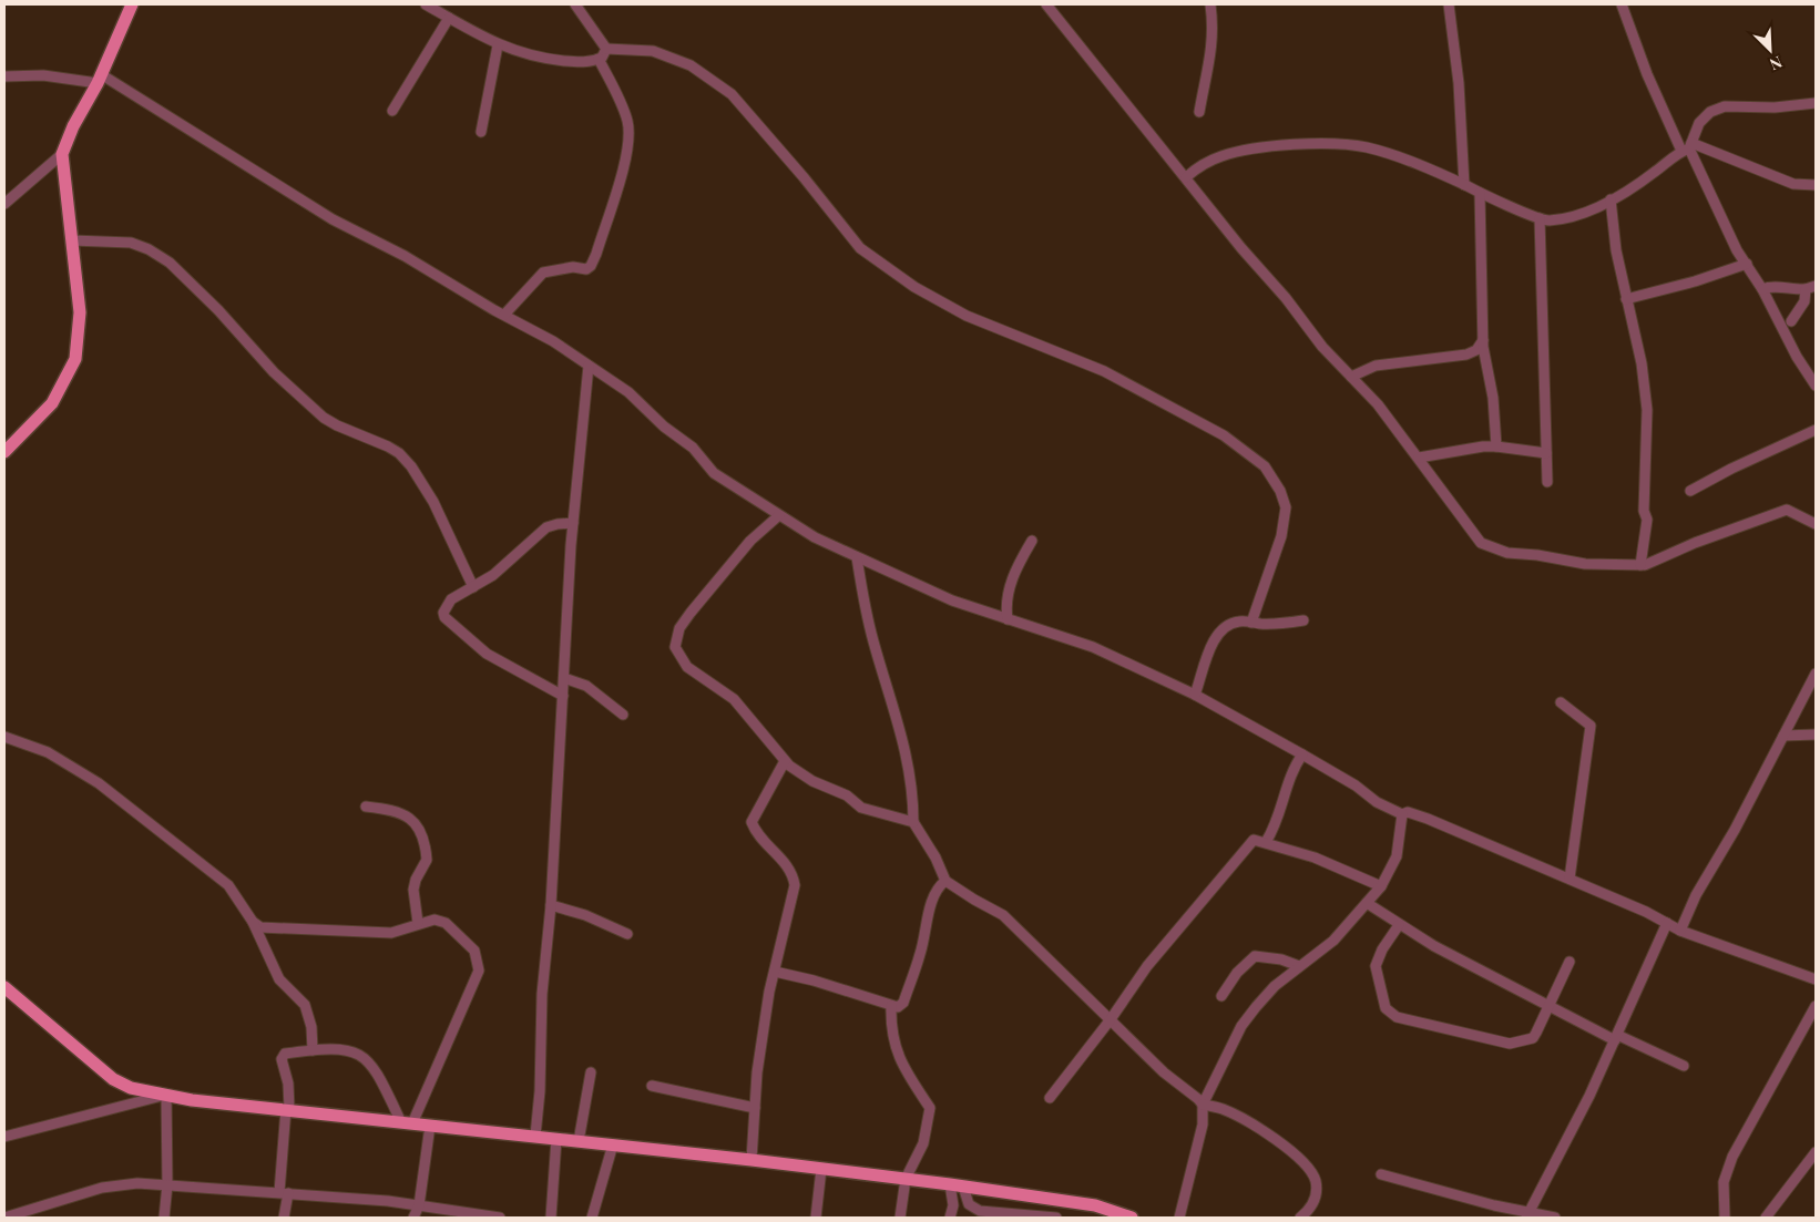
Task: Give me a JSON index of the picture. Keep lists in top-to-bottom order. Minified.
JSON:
{"north":"bottom right"}
